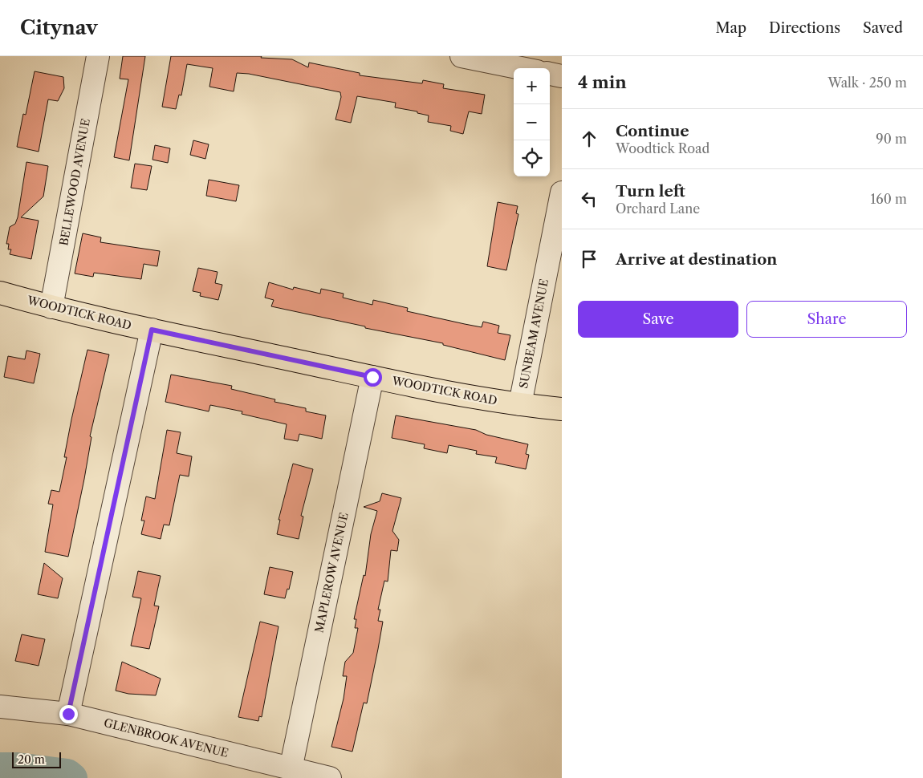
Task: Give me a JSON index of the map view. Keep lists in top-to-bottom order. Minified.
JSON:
{"streets":{"main road":["WOODTICK ROAD"],"street":["BELLEWOOD AVENUE","SUNBEAM AVENUE","MAPLEROW AVENUE","GLENBROOK AVENUE"]},"crossings":[["BELLEWOOD AVENUE","WOODTICK ROAD"],["WOODTICK ROAD","SUNBEAM AVENUE"],["WOODTICK ROAD","MAPLEROW AVENUE"],["MAPLEROW AVENUE","GLENBROOK AVENUE"]],"scale_bar":"20 m","page":{"header":"Citynav","nav":["Map","Directions","Saved"],"heading":["4 min","Walk · 250 m"],"map_buttons":["+","−"],"list":[["Continue","Woodtick Road","90 m"],["Turn left","Orchard Lane","160 m"],"Arrive at destination"],"buttons":["Save","Share"],"scale":"20 m"}}
